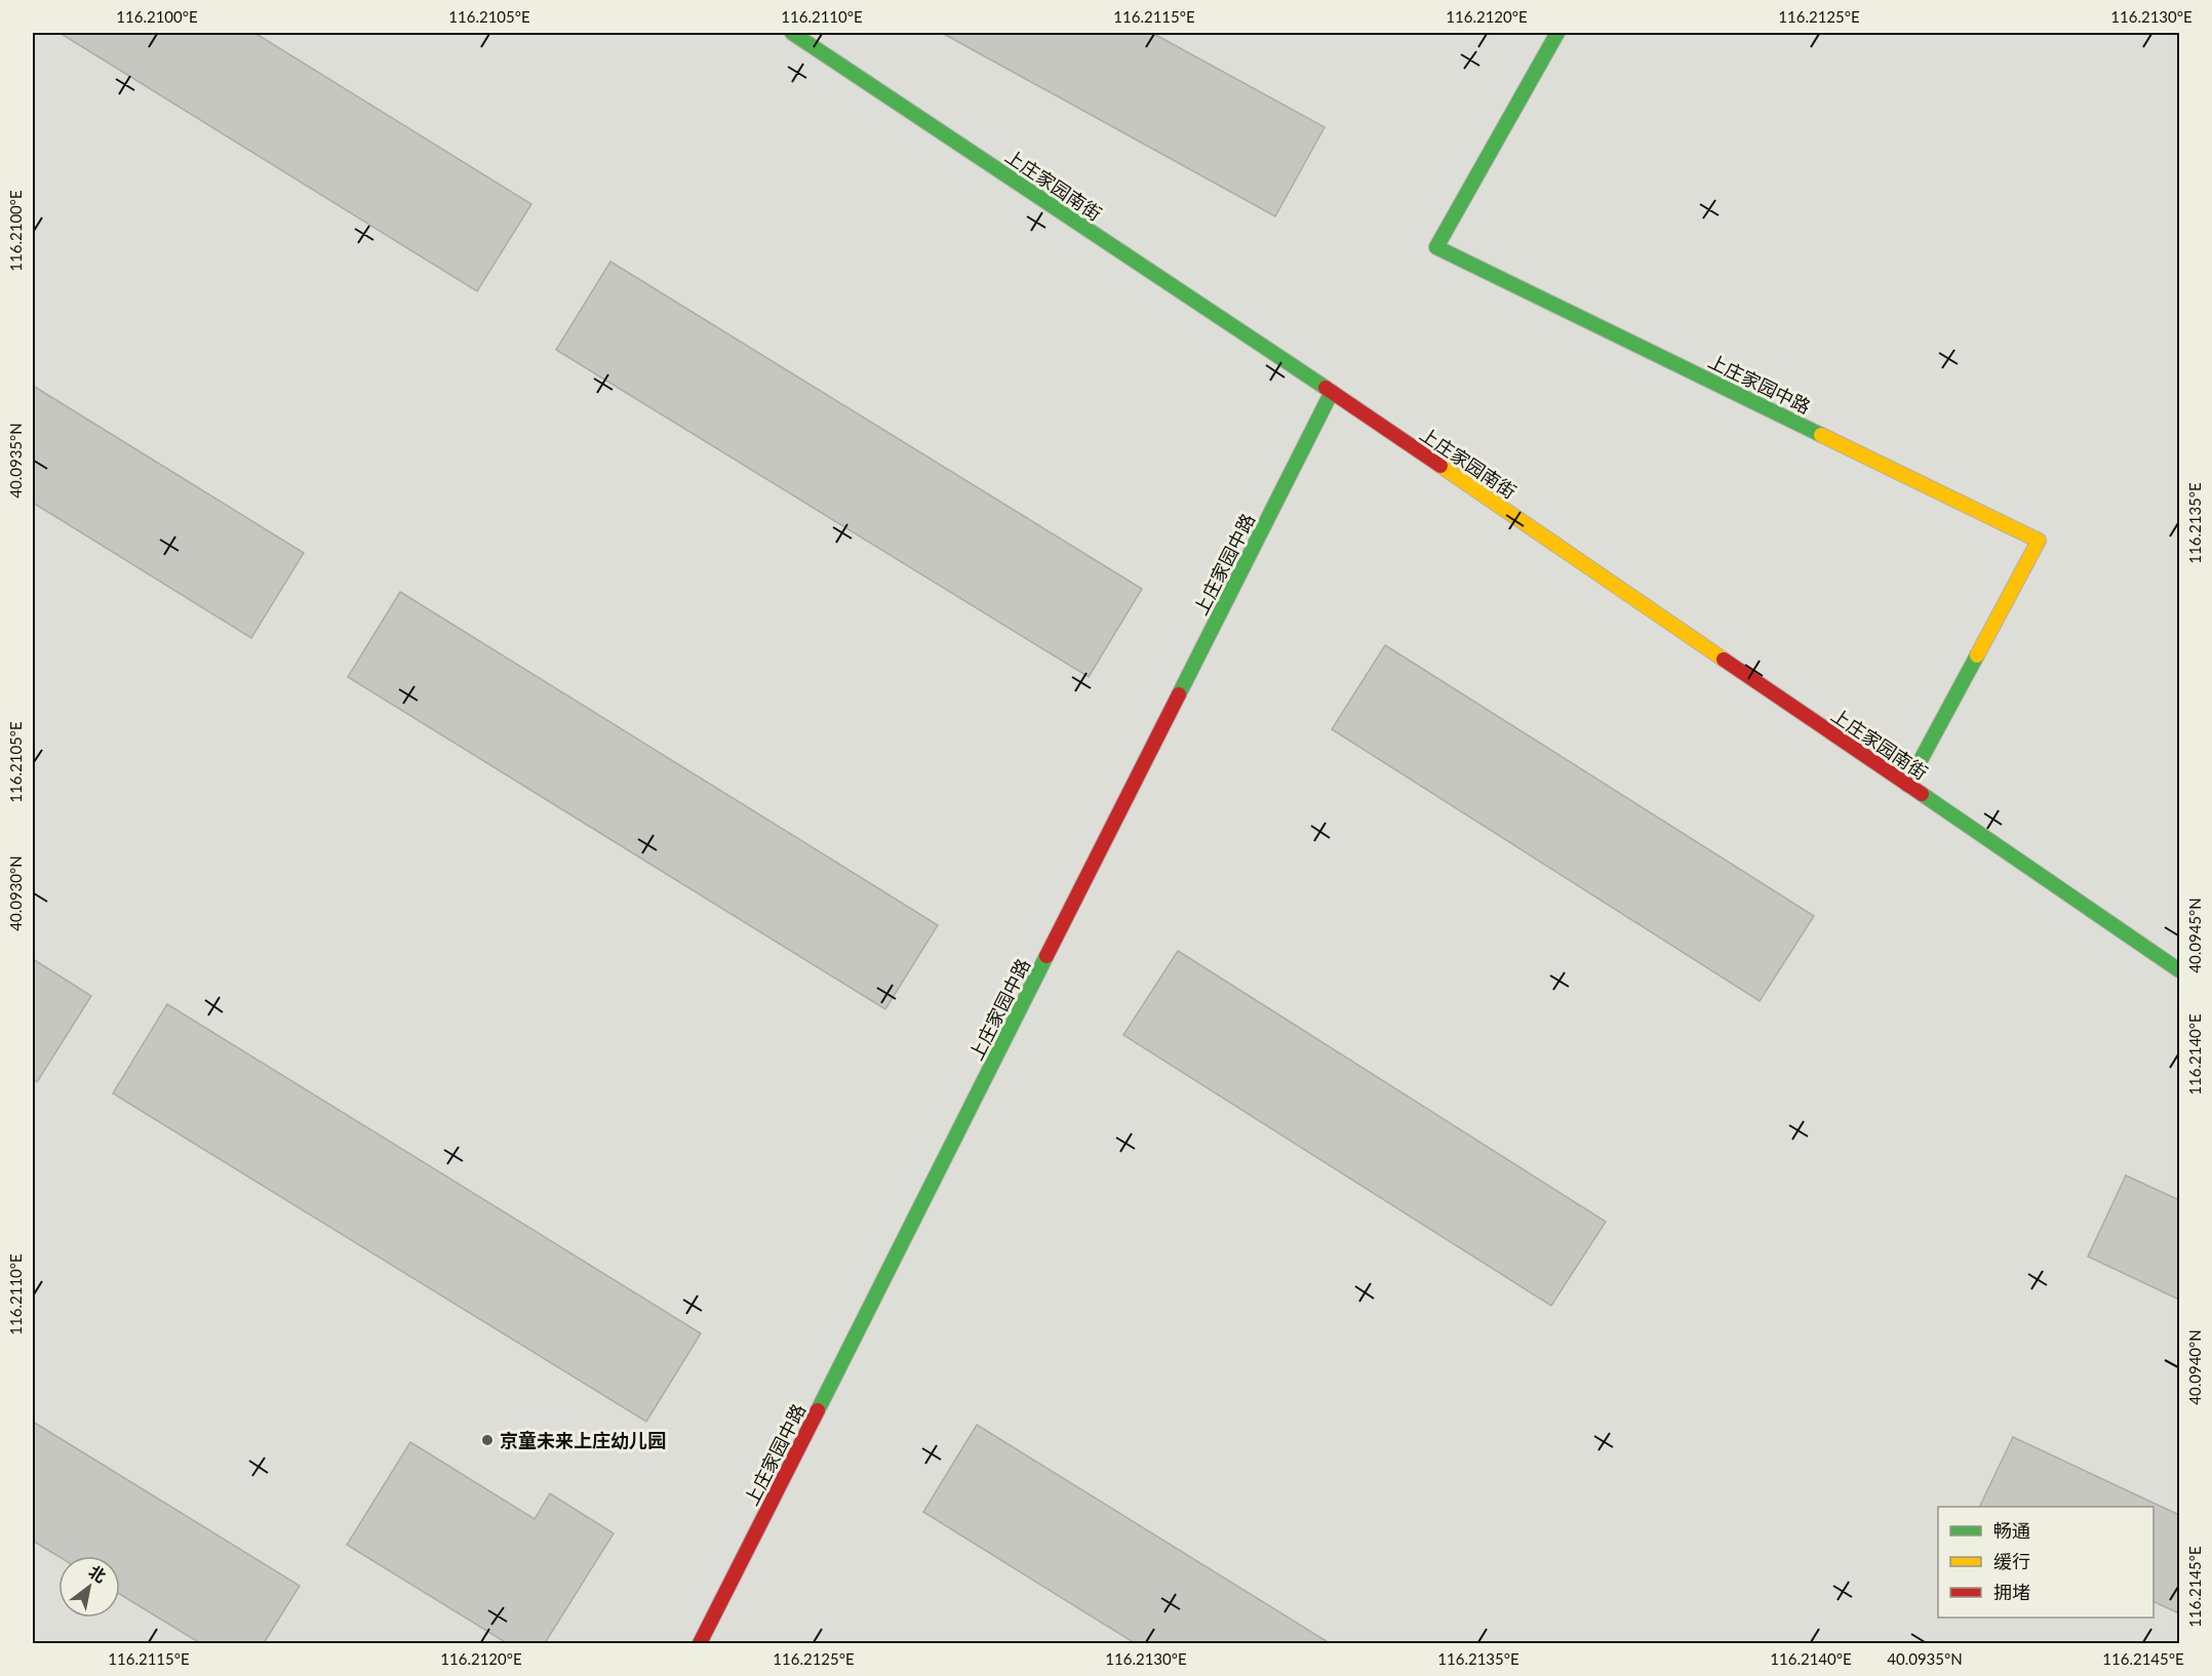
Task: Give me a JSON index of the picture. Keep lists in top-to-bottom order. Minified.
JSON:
{"streets":{"street":["上庄家园南街","上庄家园中路"]},"crossings":[["上庄家园南街","上庄家园中路"]],"places":["京童未来上庄幼儿园"],"legend":["畅通","缓行","拥堵"],"north":"top right","coordinates":["116.2100°E","116.2105°E","116.2110°E","116.2115°E","116.2120°E","116.2125°E","116.2130°E","40.0935°N","116.2135°E","40.0930°N","40.0945°N","116.2140°E","40.0940°N","116.2145°E"]}
